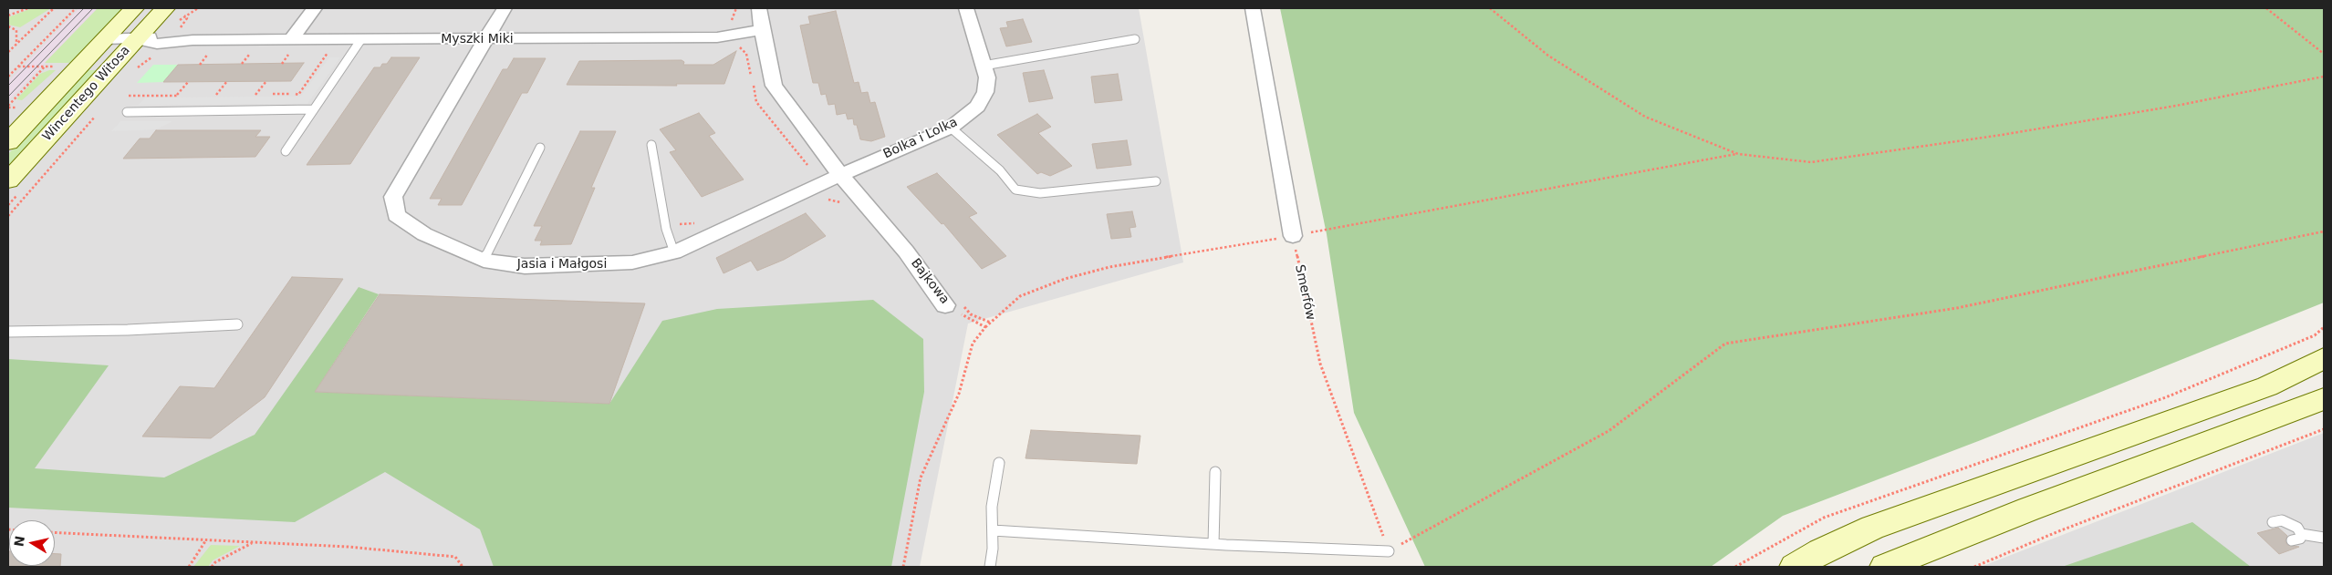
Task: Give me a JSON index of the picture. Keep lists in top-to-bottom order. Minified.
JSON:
{"streets":{"main road":["Wincentego Witosa"],"street":["Myszki Miki","Bolka i Lolka","Jasia i Małgosi","Bajkowa"],"path":["Smerfów"]},"crossings":[["Myszki Miki","Wincentego Witosa"],["Myszki Miki","Jasia i Małgosi"],["Myszki Miki","Bajkowa"],["Bolka i Lolka","Jasia i Małgosi"],["Bolka i Lolka","Bajkowa"],["Jasia i Małgosi","Bajkowa"]],"north":"left"}
